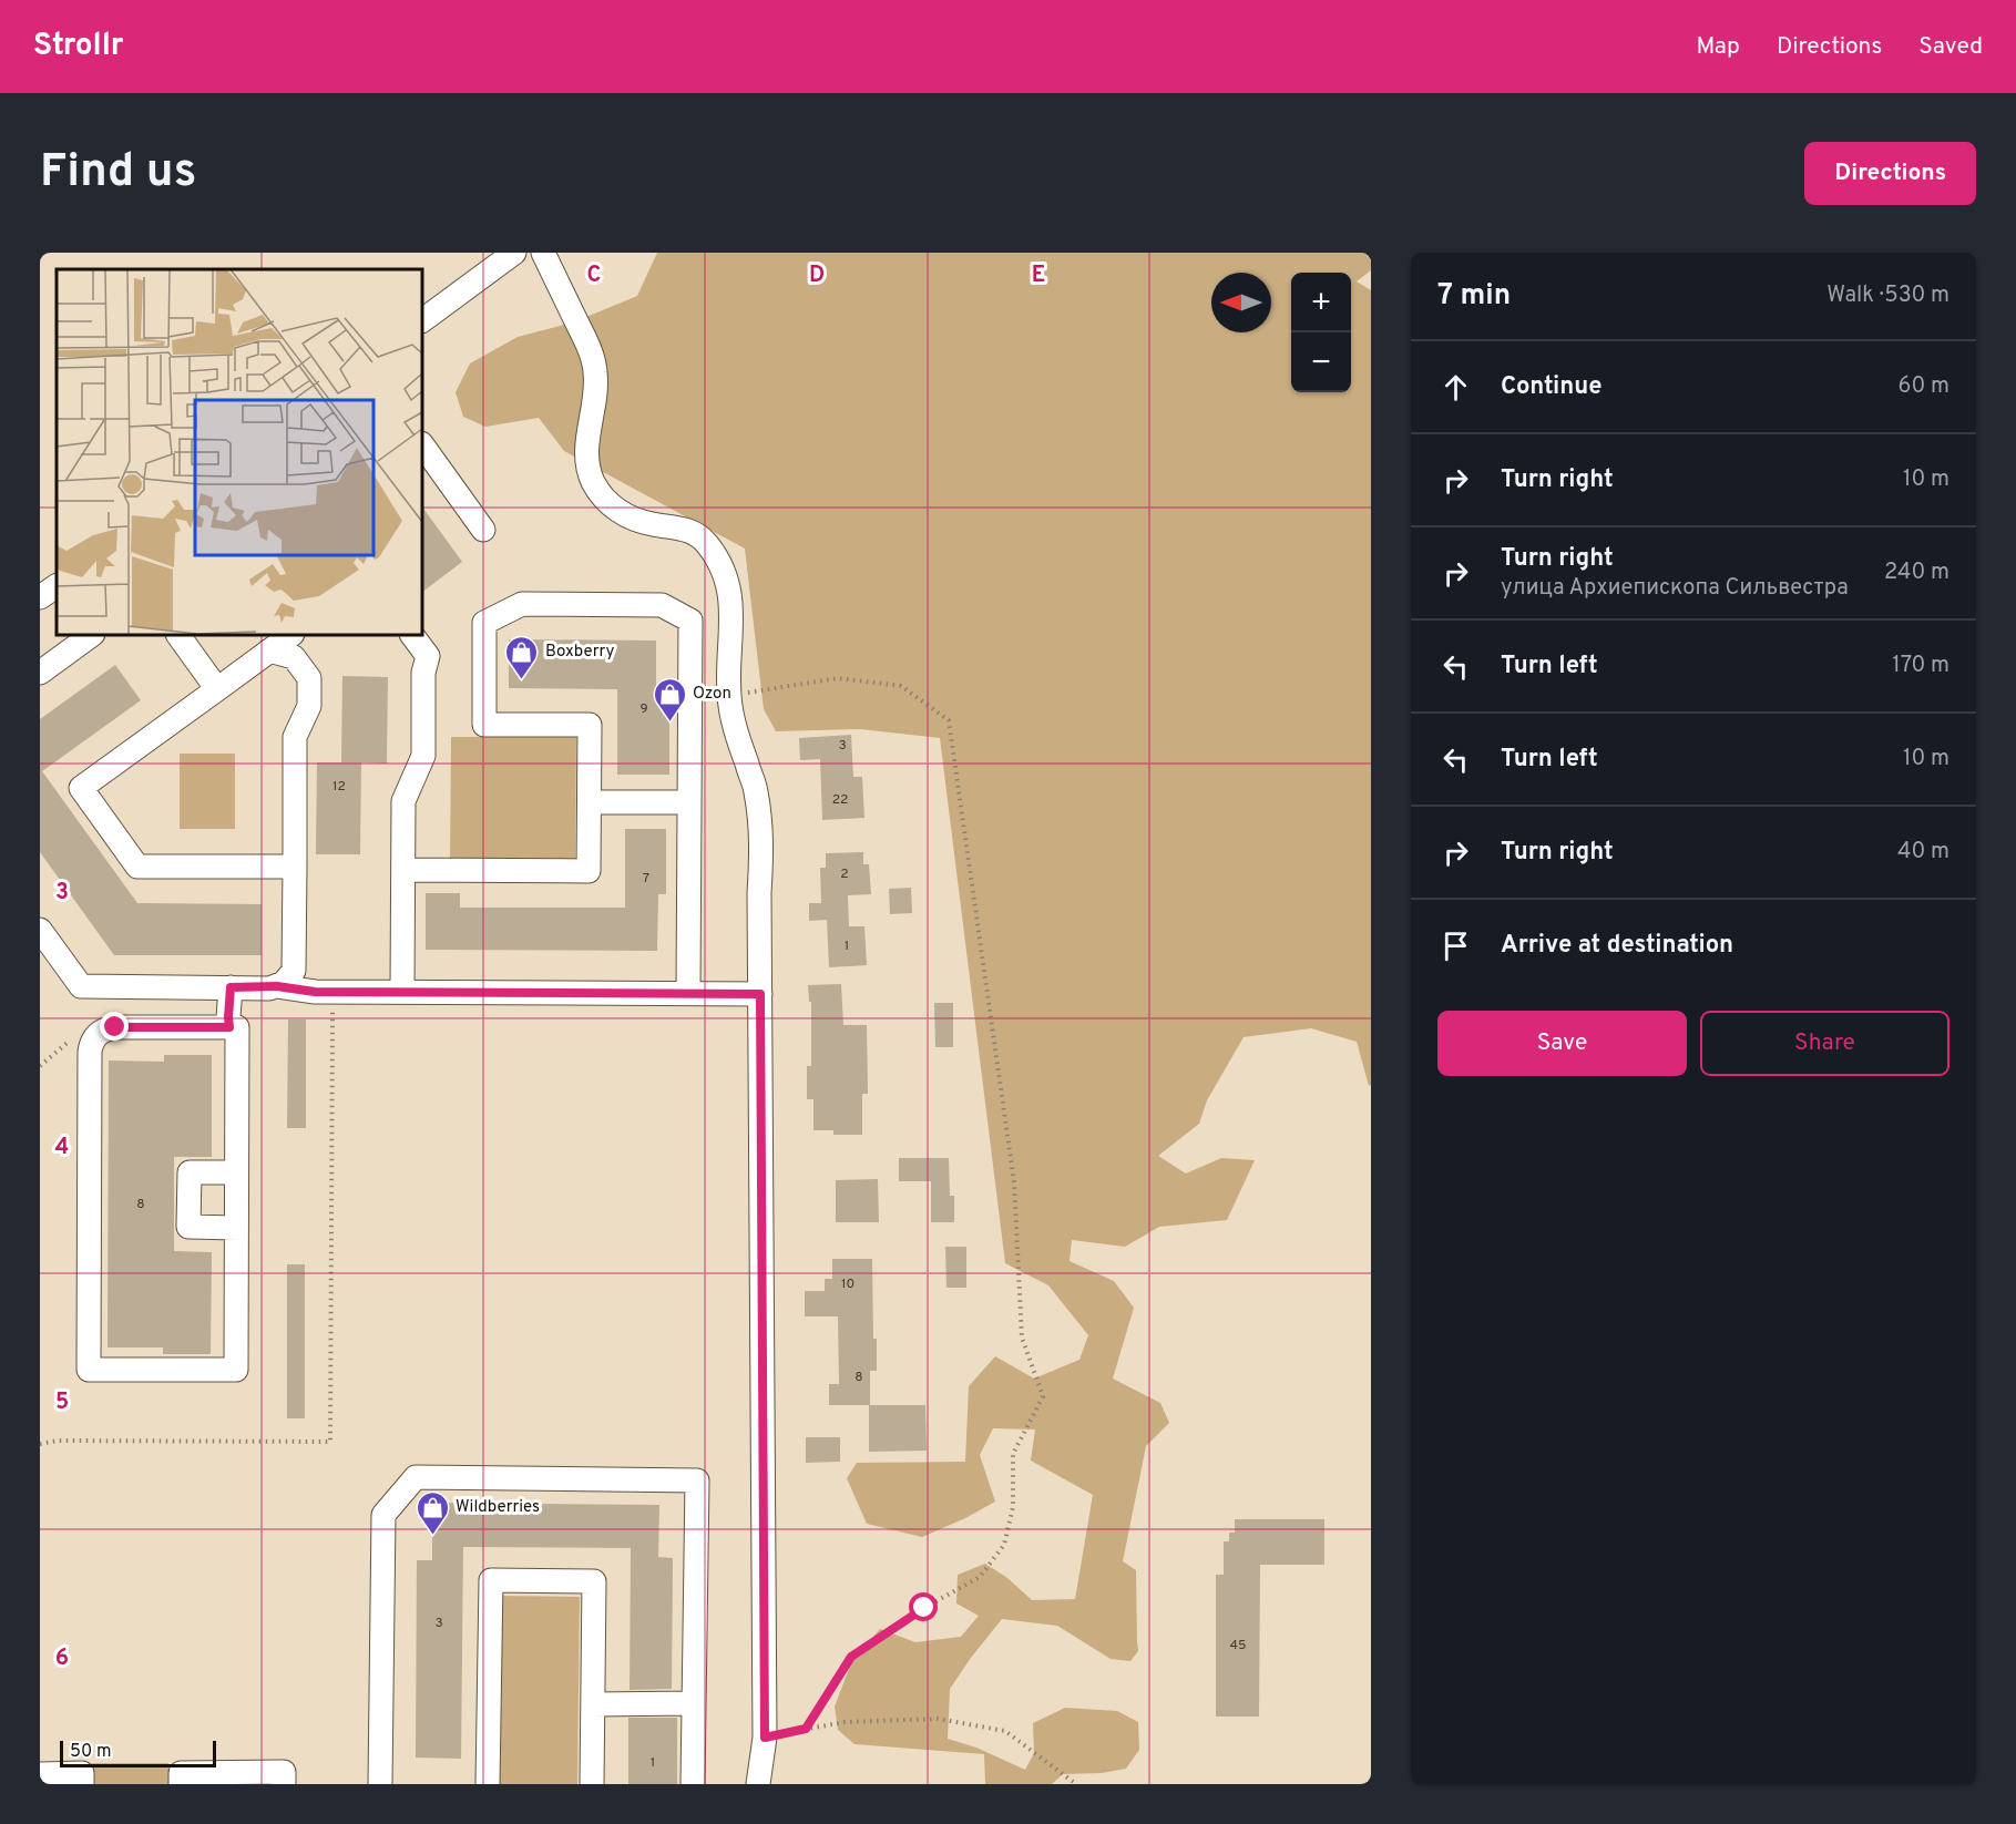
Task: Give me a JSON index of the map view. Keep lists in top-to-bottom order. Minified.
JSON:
{"places":{"shop":["Boxberry","Ozon","Wildberries"]},"house_numbers":["9","3","12","22","2","7","1","8","10","8","3","45","1"],"scale_bar":"50 m","north":"left","page":{"header":"Strollr","nav":["Map","Directions","Saved"],"buttons":["Directions",["Save","Share"]],"title":"Find us","heading":["7 min","Walk · 530 m"],"map_buttons":["+","−"],"list":[["Continue","60 m"],["Turn right","10 m"],["Turn right","улица Архиепископа Сильвестра","240 m"],["Turn left","170 m"],["Turn left","10 m"],["Turn right","40 m"],"Arrive at destination"],"scale":"50 m"},"grid":{"columns":["C","D","E"],"rows":["3","4","5","6"]}}
